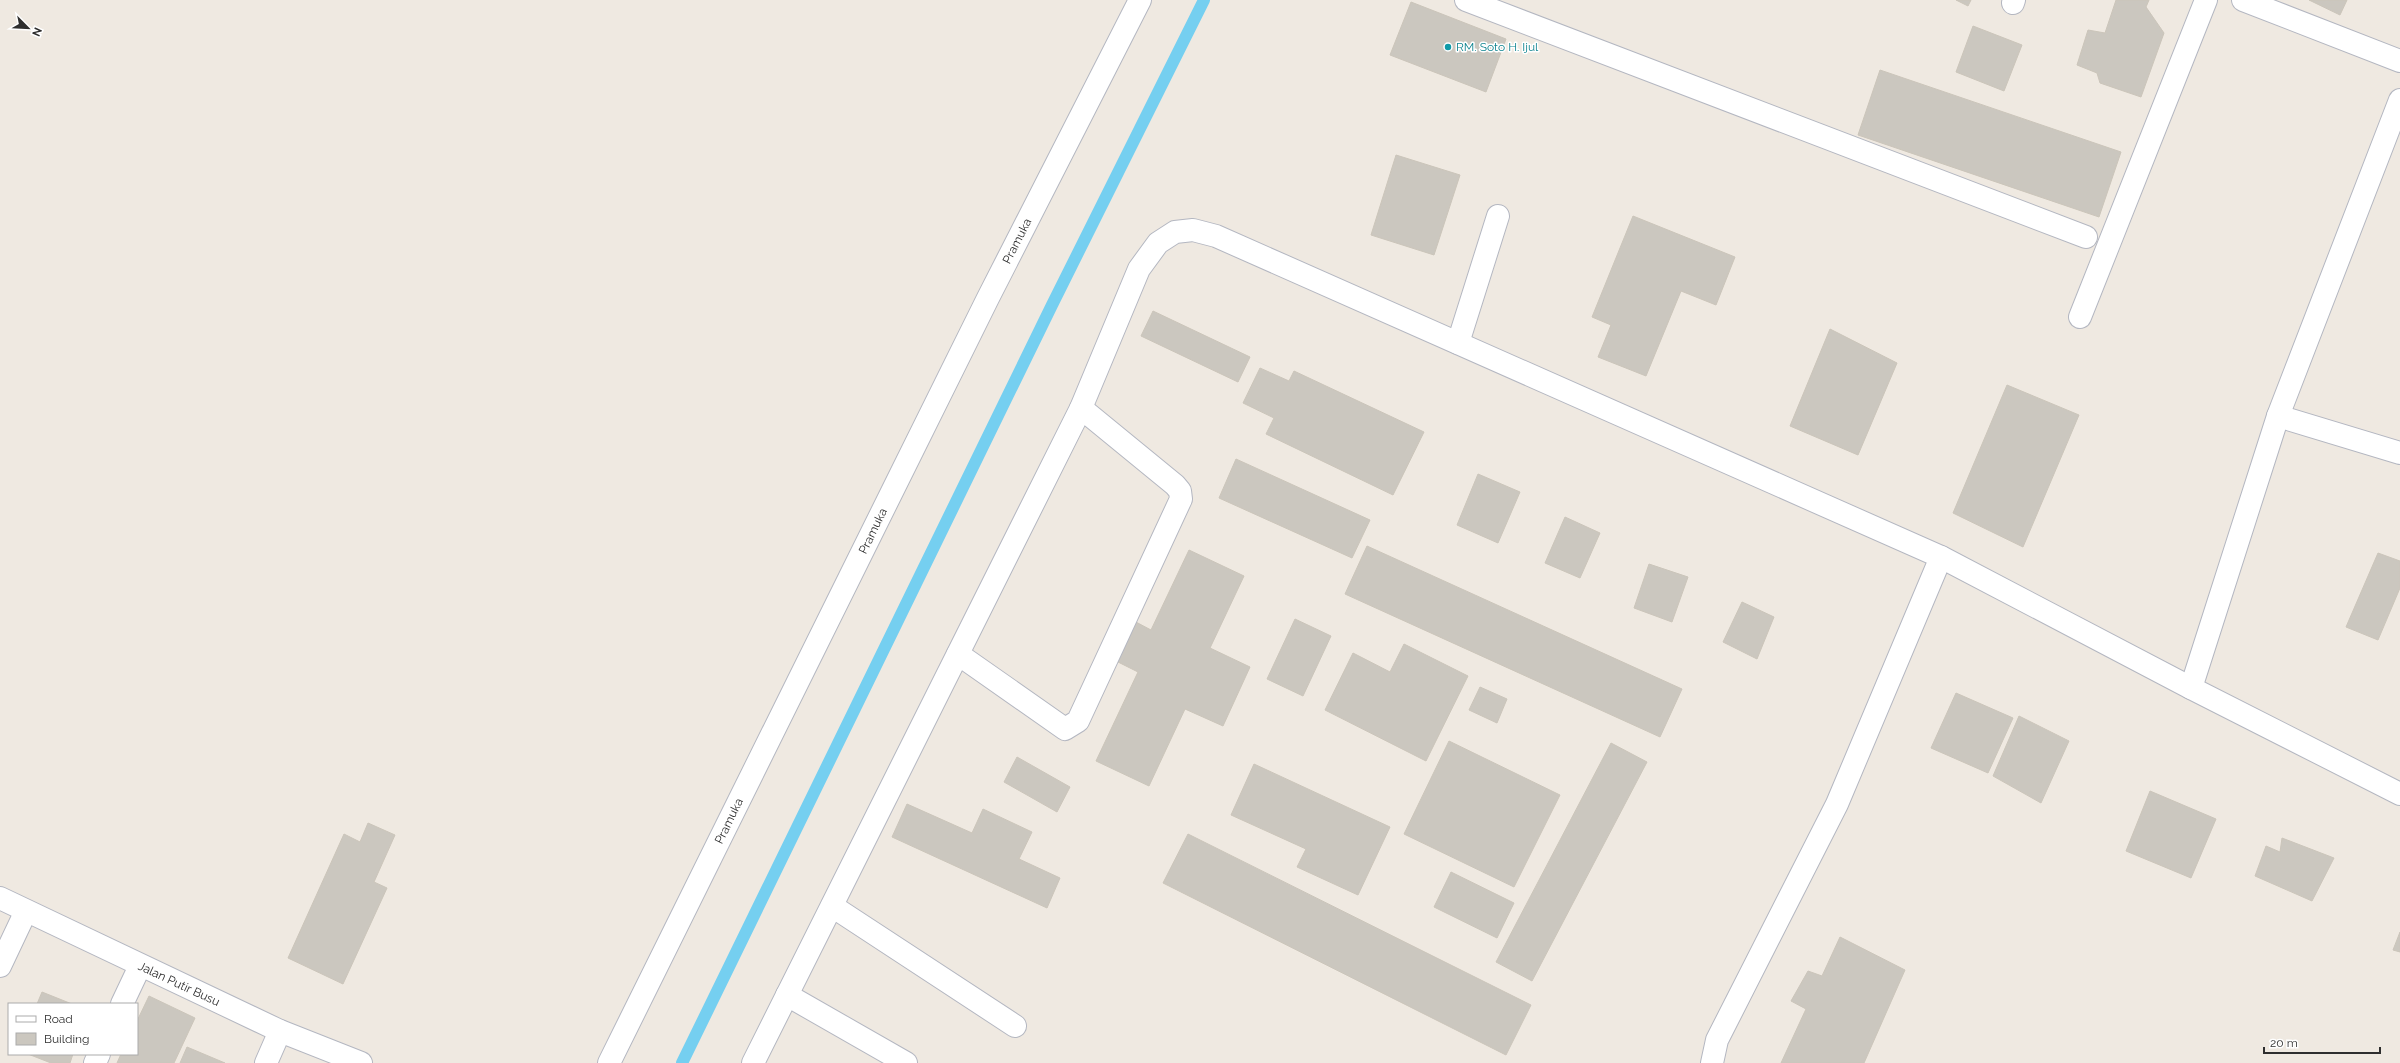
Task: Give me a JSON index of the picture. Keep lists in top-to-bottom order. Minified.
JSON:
{"streets":{"street":["Pramuka","Jalan Putir Busu"]},"places":["RM. Soto H. Ijul"],"legend":["Road","Building"],"scale_bar":"20 m","north":"bottom right"}
